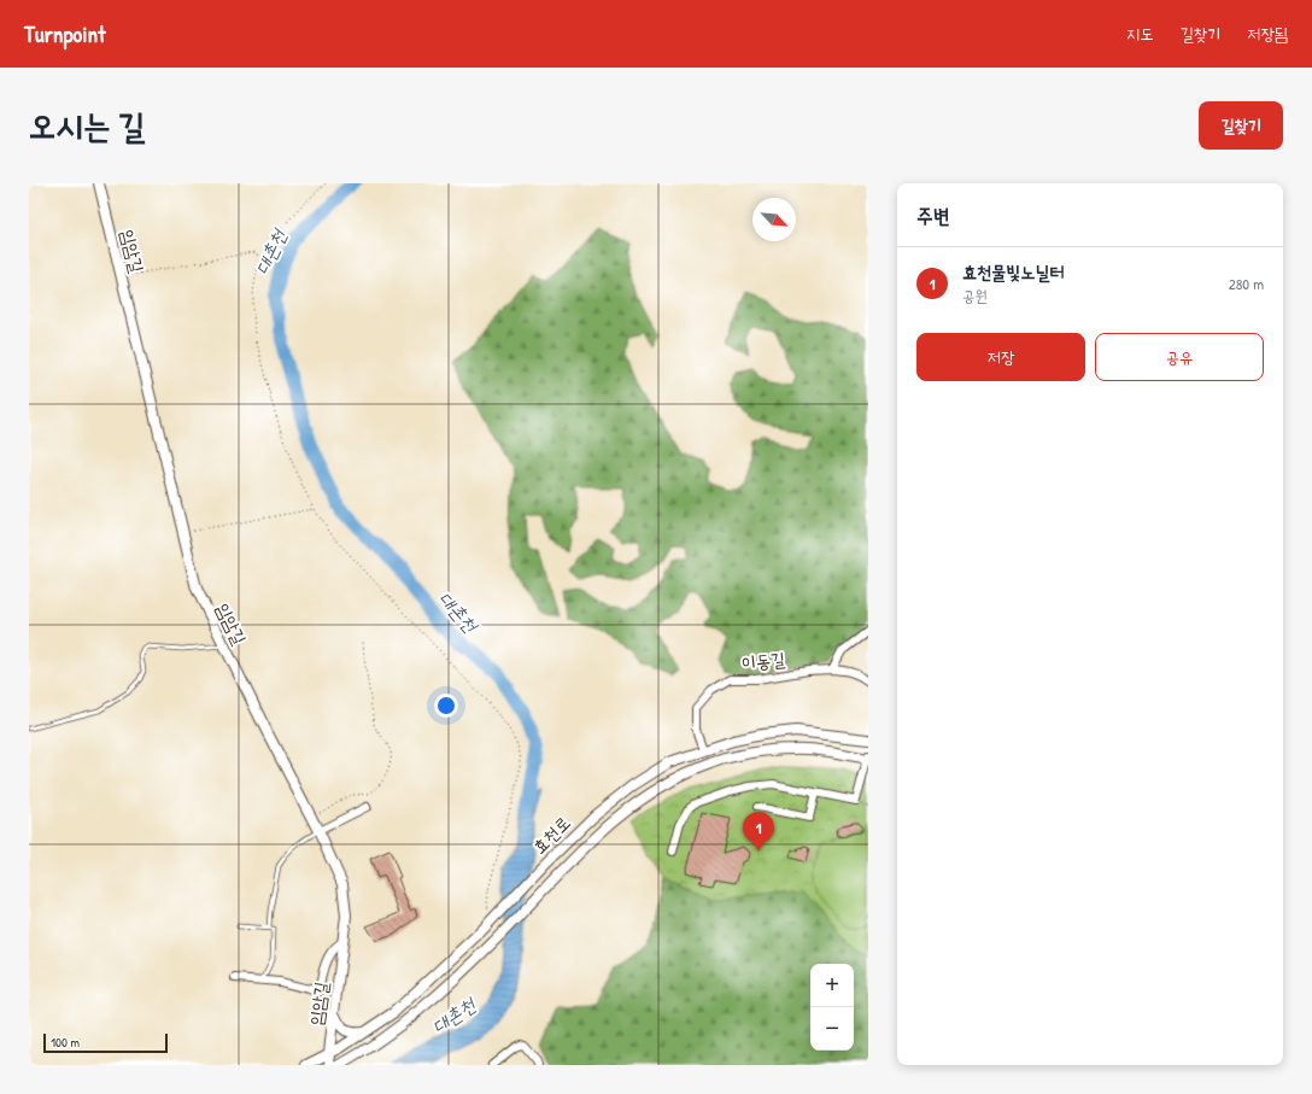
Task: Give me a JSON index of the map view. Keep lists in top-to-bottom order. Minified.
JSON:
{"streets":{"main road":["임암길","효천로"],"street":["이동길"]},"crossings":[["임암길","효천로"],["이동길","효천로"]],"water":["대촌천"],"scale_bar":"100 m","north":"bottom right","page":{"header":"Turnpoint","nav":["지도","길찾기","저장됨"],"buttons":["길찾기",["저장","공유"]],"title":"오시는 길","heading":"주변","list":[{"mark":"1","name":"효천물빛노닐터","note":"공원","value":"280 m"}],"pins":"1","map_buttons":["+","−"],"scale":"100 m"}}
